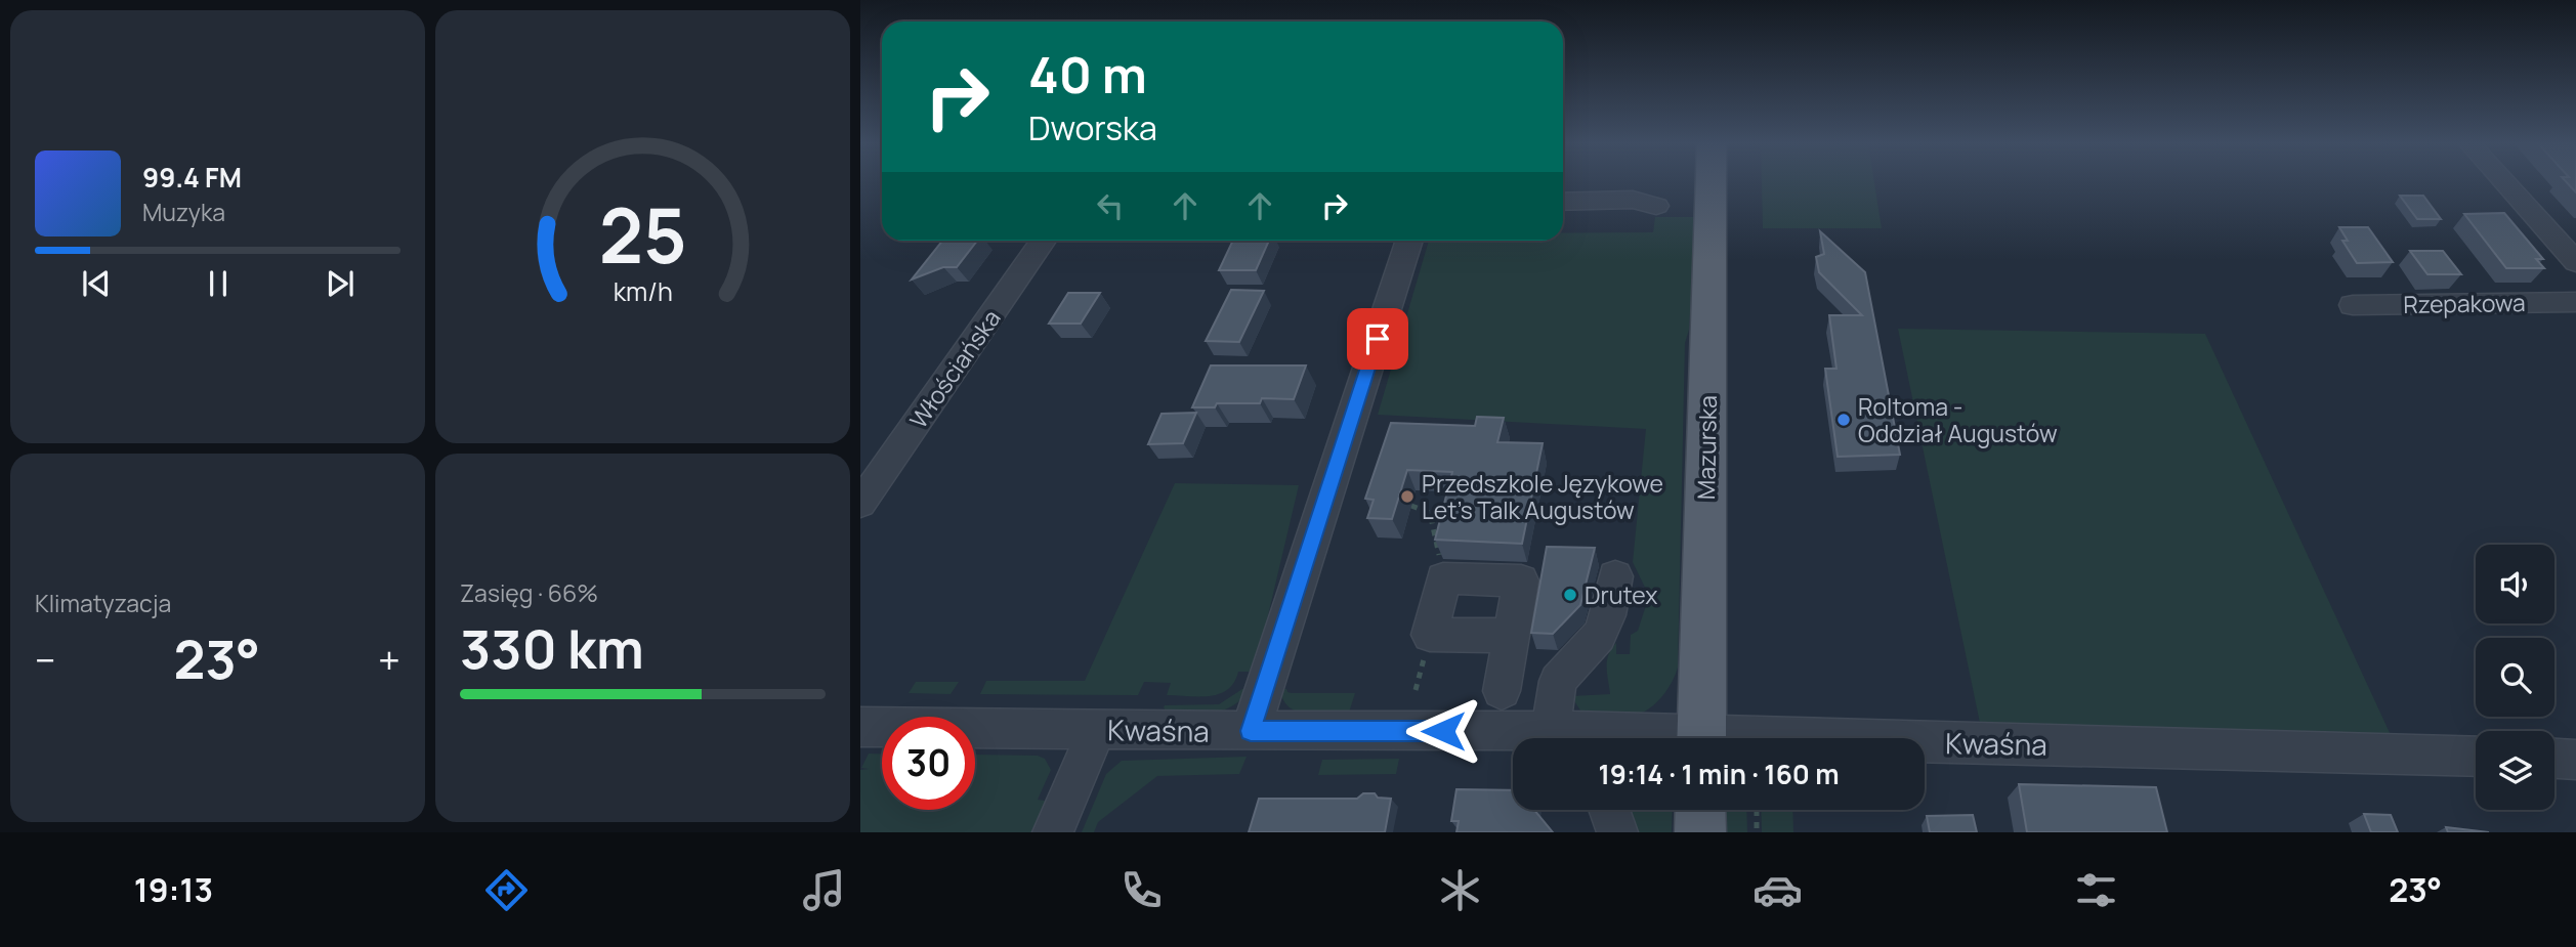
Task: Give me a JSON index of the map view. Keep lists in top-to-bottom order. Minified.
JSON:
{"streets":{"main road":["Mazurska"],"street":["Rzepakowa","Włościańska","Kwaśna"]},"places":["Roltoma - Oddział Augustów","Przedszkole Językowe Let's Talk Augustów","Drutex"],"page":{"turn":["40 m","Dworska"],"song":["99.4 FM","Muzyka"],"tile":["Klimatyzacja",["Zasięg · 66%","330 km"]],"heat":["−","23°","+"],"limit":"30","trip":"19:14 · 1 min · 160 m","tabs":["19:13","23°"],"gauge":["25","km/h"]}}
